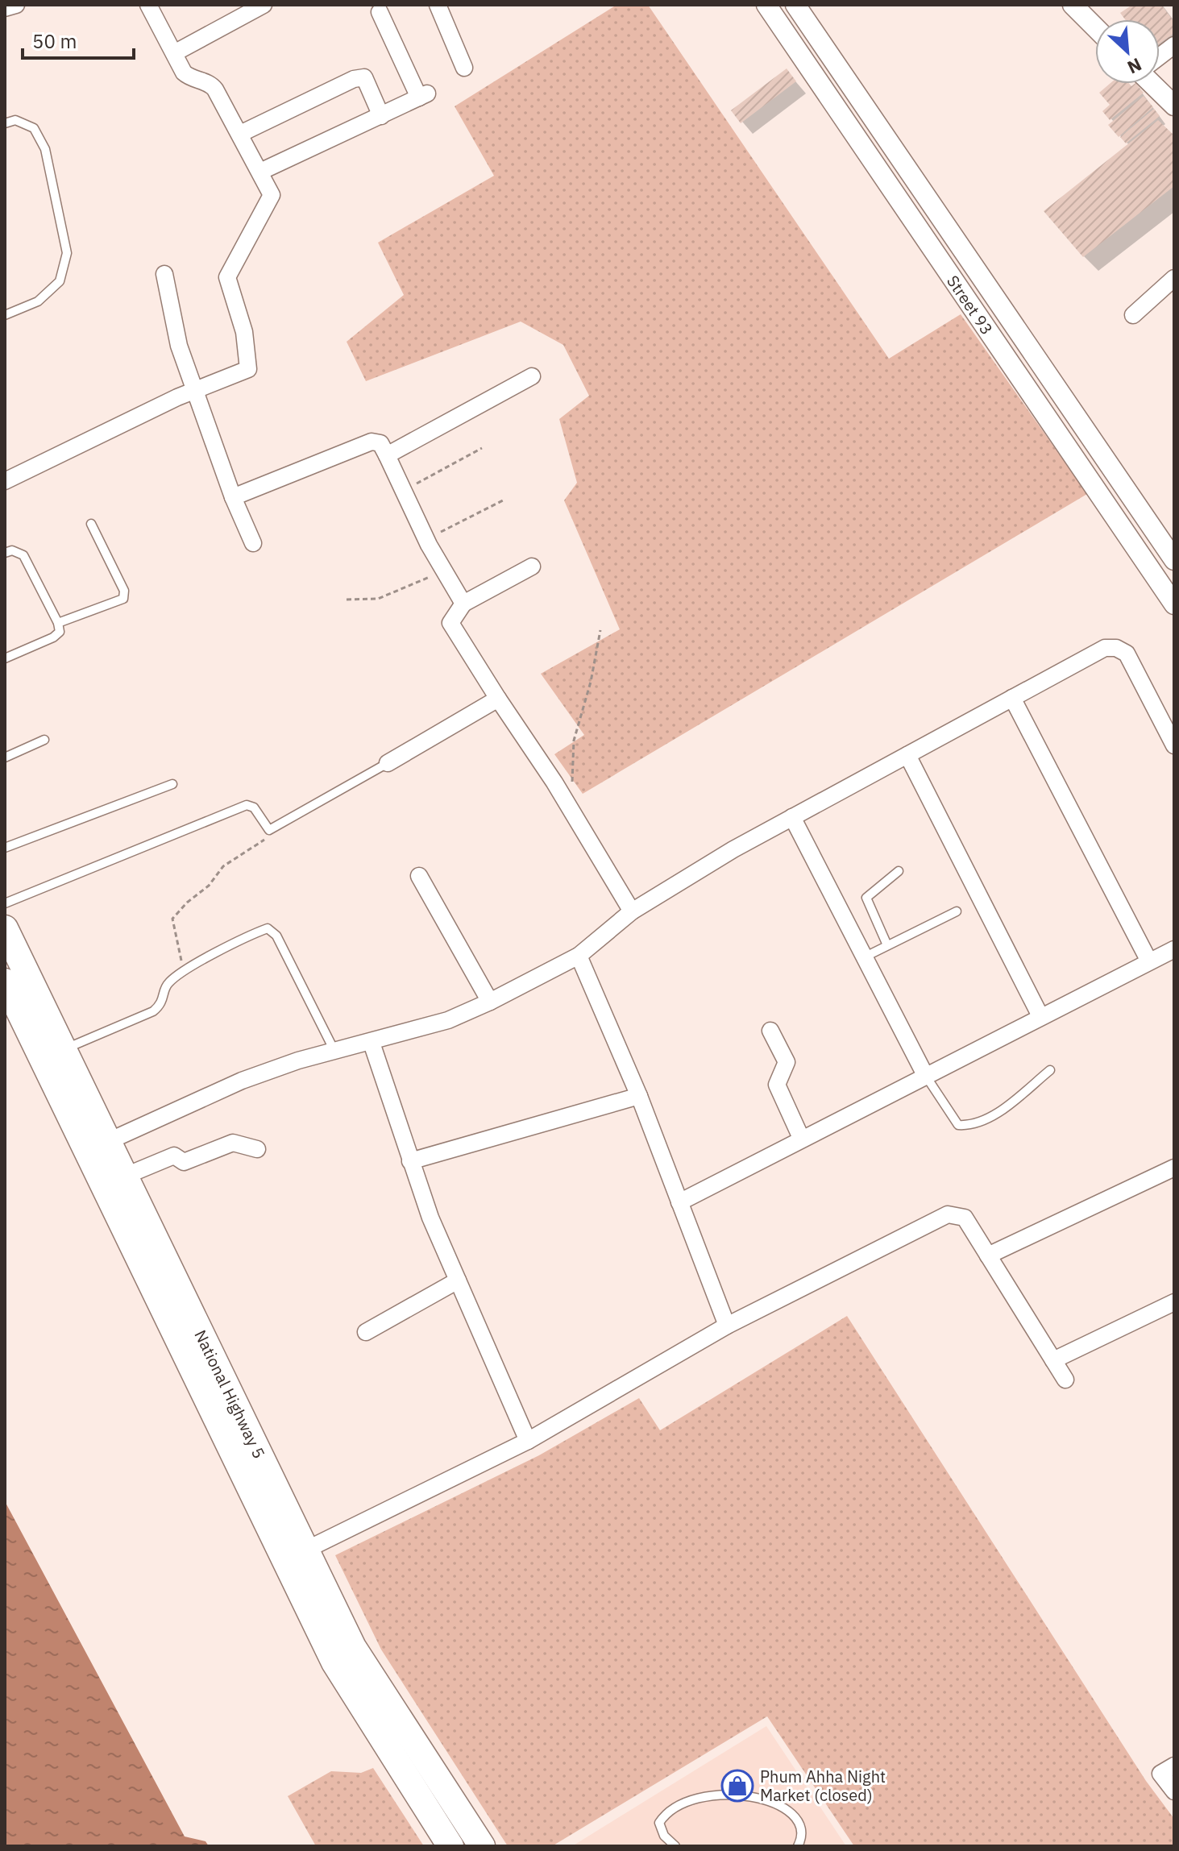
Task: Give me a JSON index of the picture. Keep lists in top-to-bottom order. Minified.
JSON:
{"streets":{"highway":["National Highway 5"],"street":["Street 93"]},"places":{"shop":["Phum Ahha Night Market (closed)"]},"scale_bar":"50 m","north":"bottom right"}
